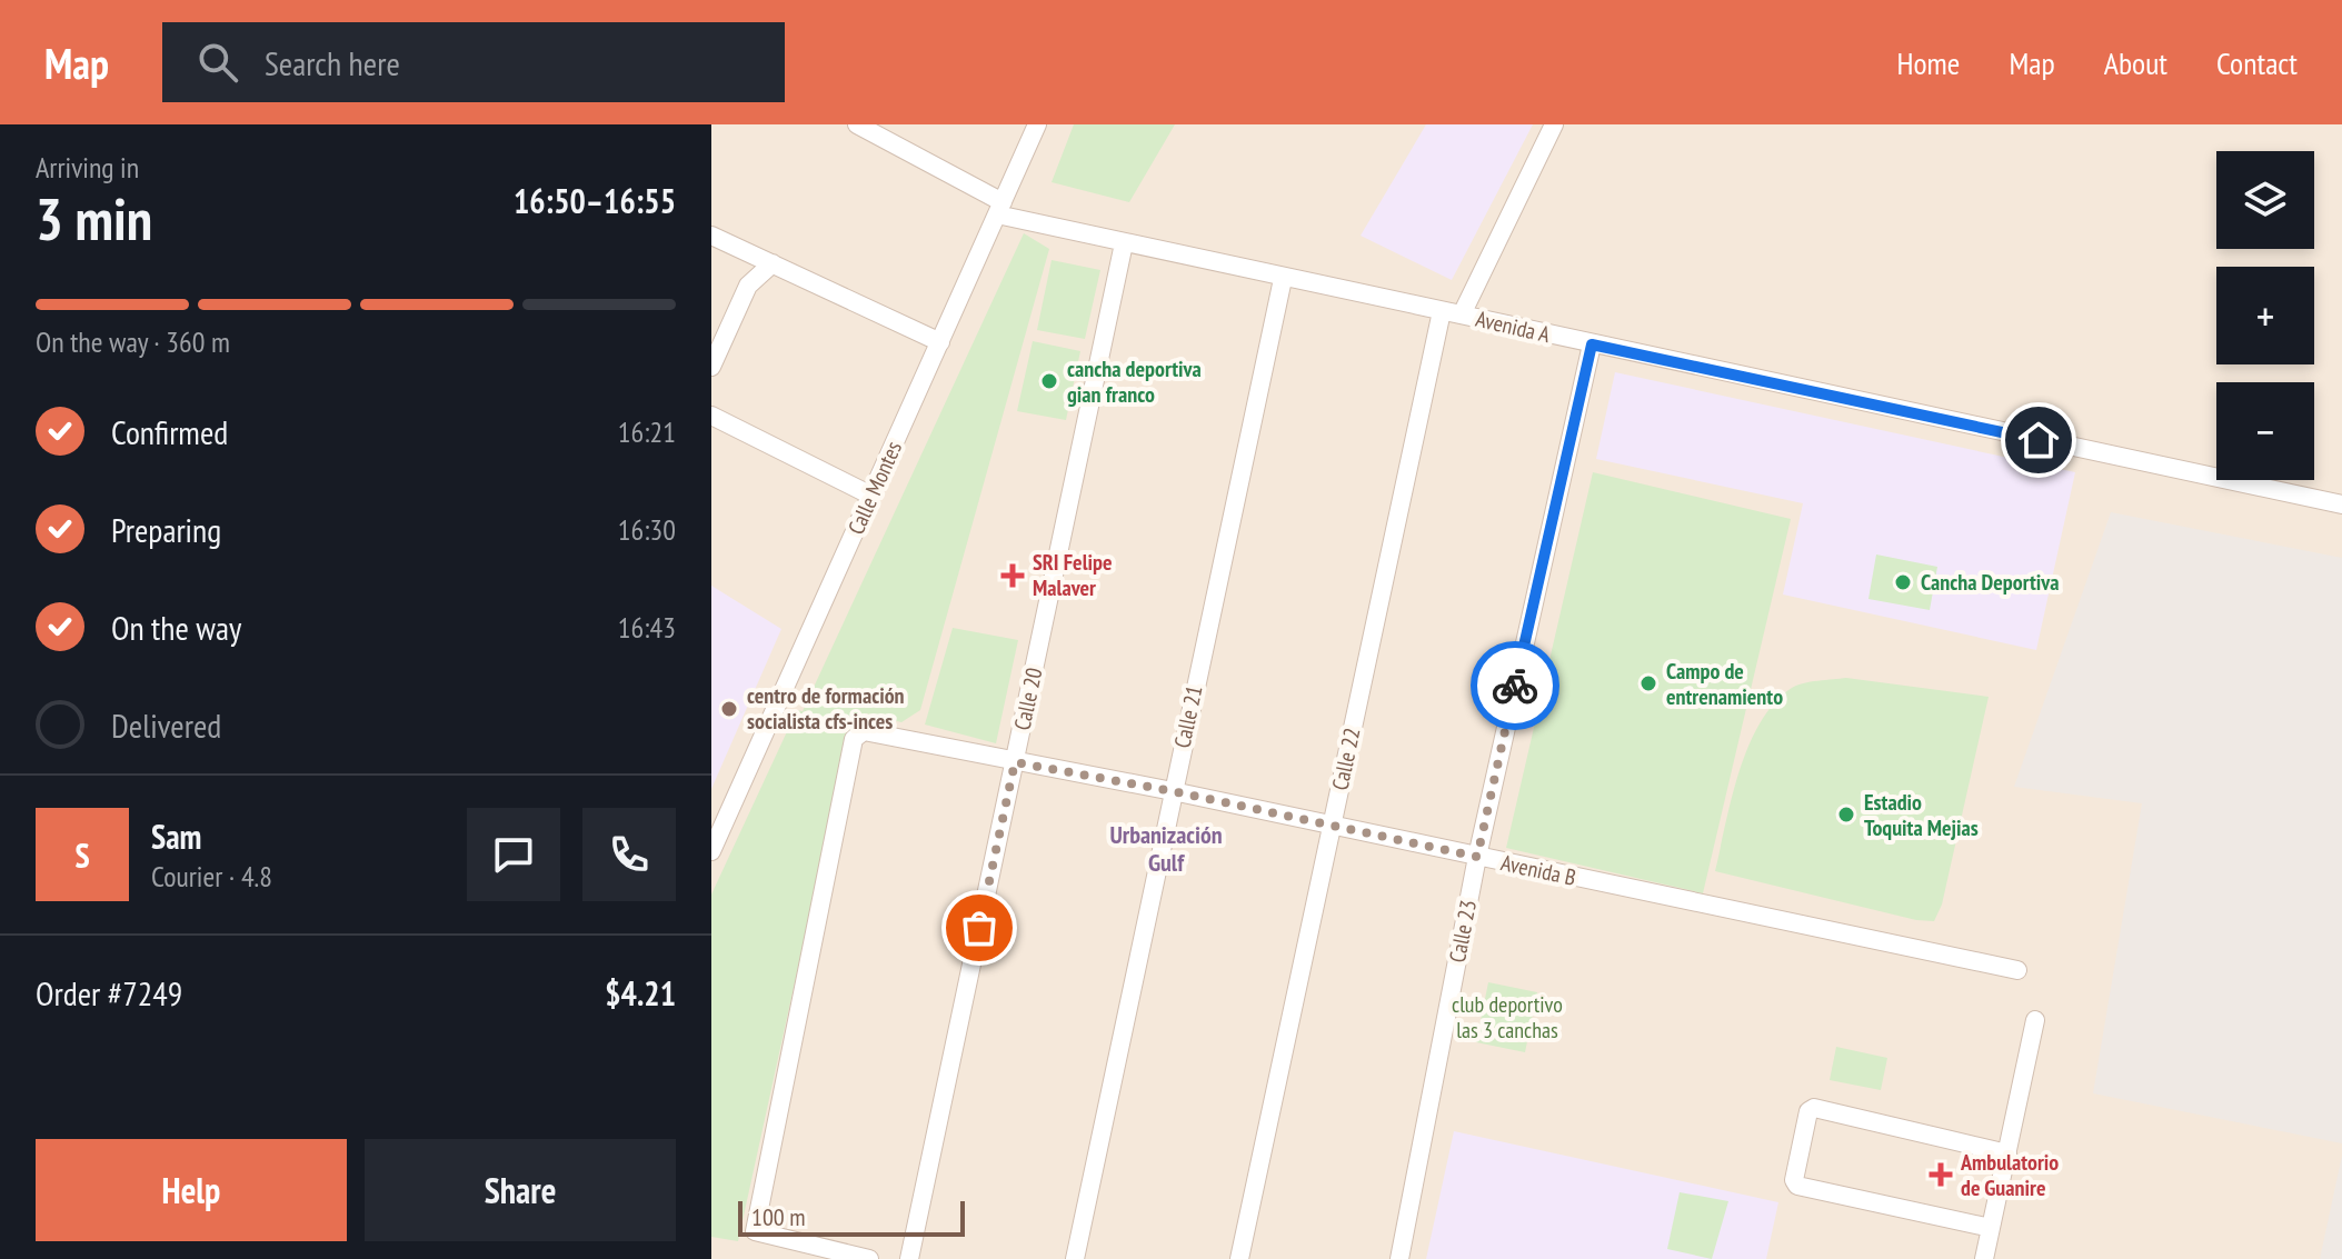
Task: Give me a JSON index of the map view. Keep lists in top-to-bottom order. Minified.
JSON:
{"streets":{"street":["Avenida A","Calle Montes","Calle 20","Calle 21","Calle 22","Avenida B","Calle 23"]},"crossings":[["Avenida A","Calle Montes"],["Avenida A","Calle 20"],["Avenida A","Calle 21"],["Avenida A","Calle 22"],["Avenida A","Calle 23"],["Calle 20","Avenida B"],["Calle 21","Avenida B"],["Calle 22","Avenida B"],["Avenida B","Calle 23"]],"districts":["Urbanización Gulf"],"parks":["club deportivo las 3 canchas"],"places":{"other":["cancha deportiva gian franco","Cancha Deportiva","Campo de entrenamiento","centro de formación socialista cfs-inces","Estadio Toquita Mejias"],"health":["SRI Felipe Malaver","Ambulatorio de Guanire"]},"scale_bar":"100 m","page":{"header":"Map","search":"Search here","nav":["Home","Map","About","Contact"],"heading":["3 min","Arriving in","16:50–16:55"],"panel":["Sam","Courier · 4.8","Order #7249","$4.21"],"map_buttons":["+","−"],"bar":"On the way · 360 m","list":[["Confirmed","16:21"],["Preparing","16:30"],["On the way","16:43"],"Delivered"],"round":"S","buttons":["Help","Share"],"scale":"100 m"}}
